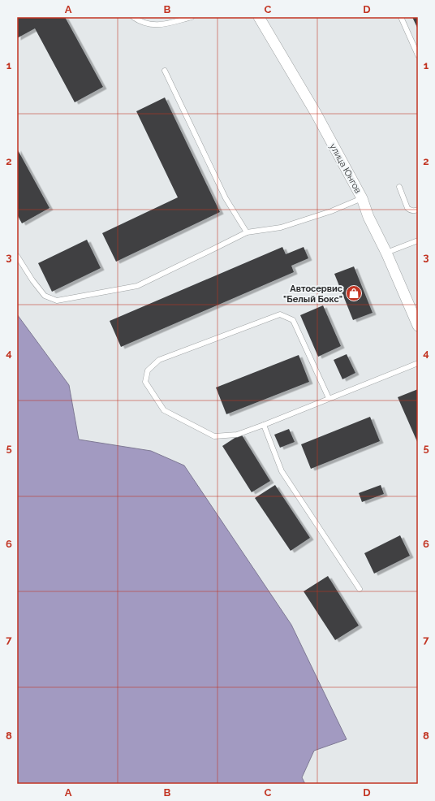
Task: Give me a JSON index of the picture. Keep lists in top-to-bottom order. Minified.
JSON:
{"streets":{"street":["улица Юнгов"]},"places":{"shop":["Автосервис \"Белый Бокс\""]},"grid":{"columns":["A","B","C","D"],"rows":["1","2","3","4","5","6","7","8"]}}
